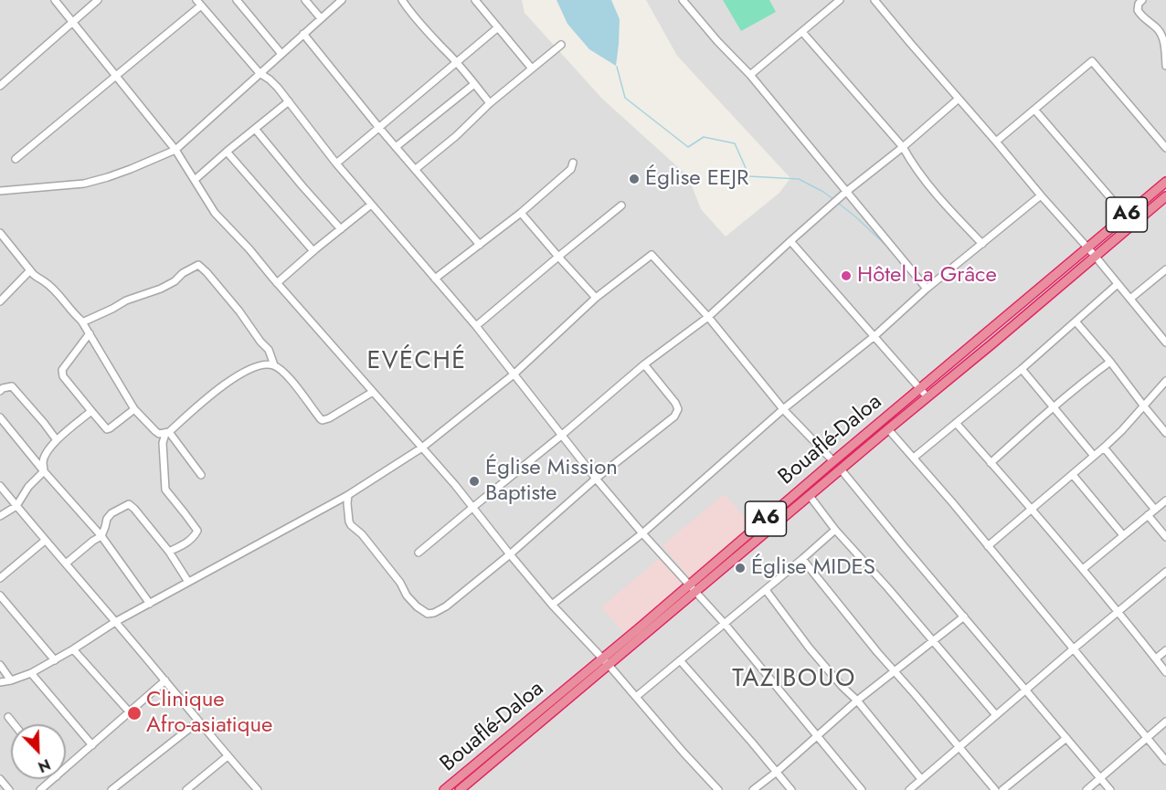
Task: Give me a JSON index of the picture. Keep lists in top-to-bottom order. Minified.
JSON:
{"streets":{"highway":["A6","Bouaflé-Daloa"]},"districts":["EVÉCHÉ","TAZIBOUO"],"places":["Église EEJR","Hôtel La Grâce","Église Mission Baptiste","Église MIDES","Clinique Afro-asiatique"],"north":"bottom right"}
